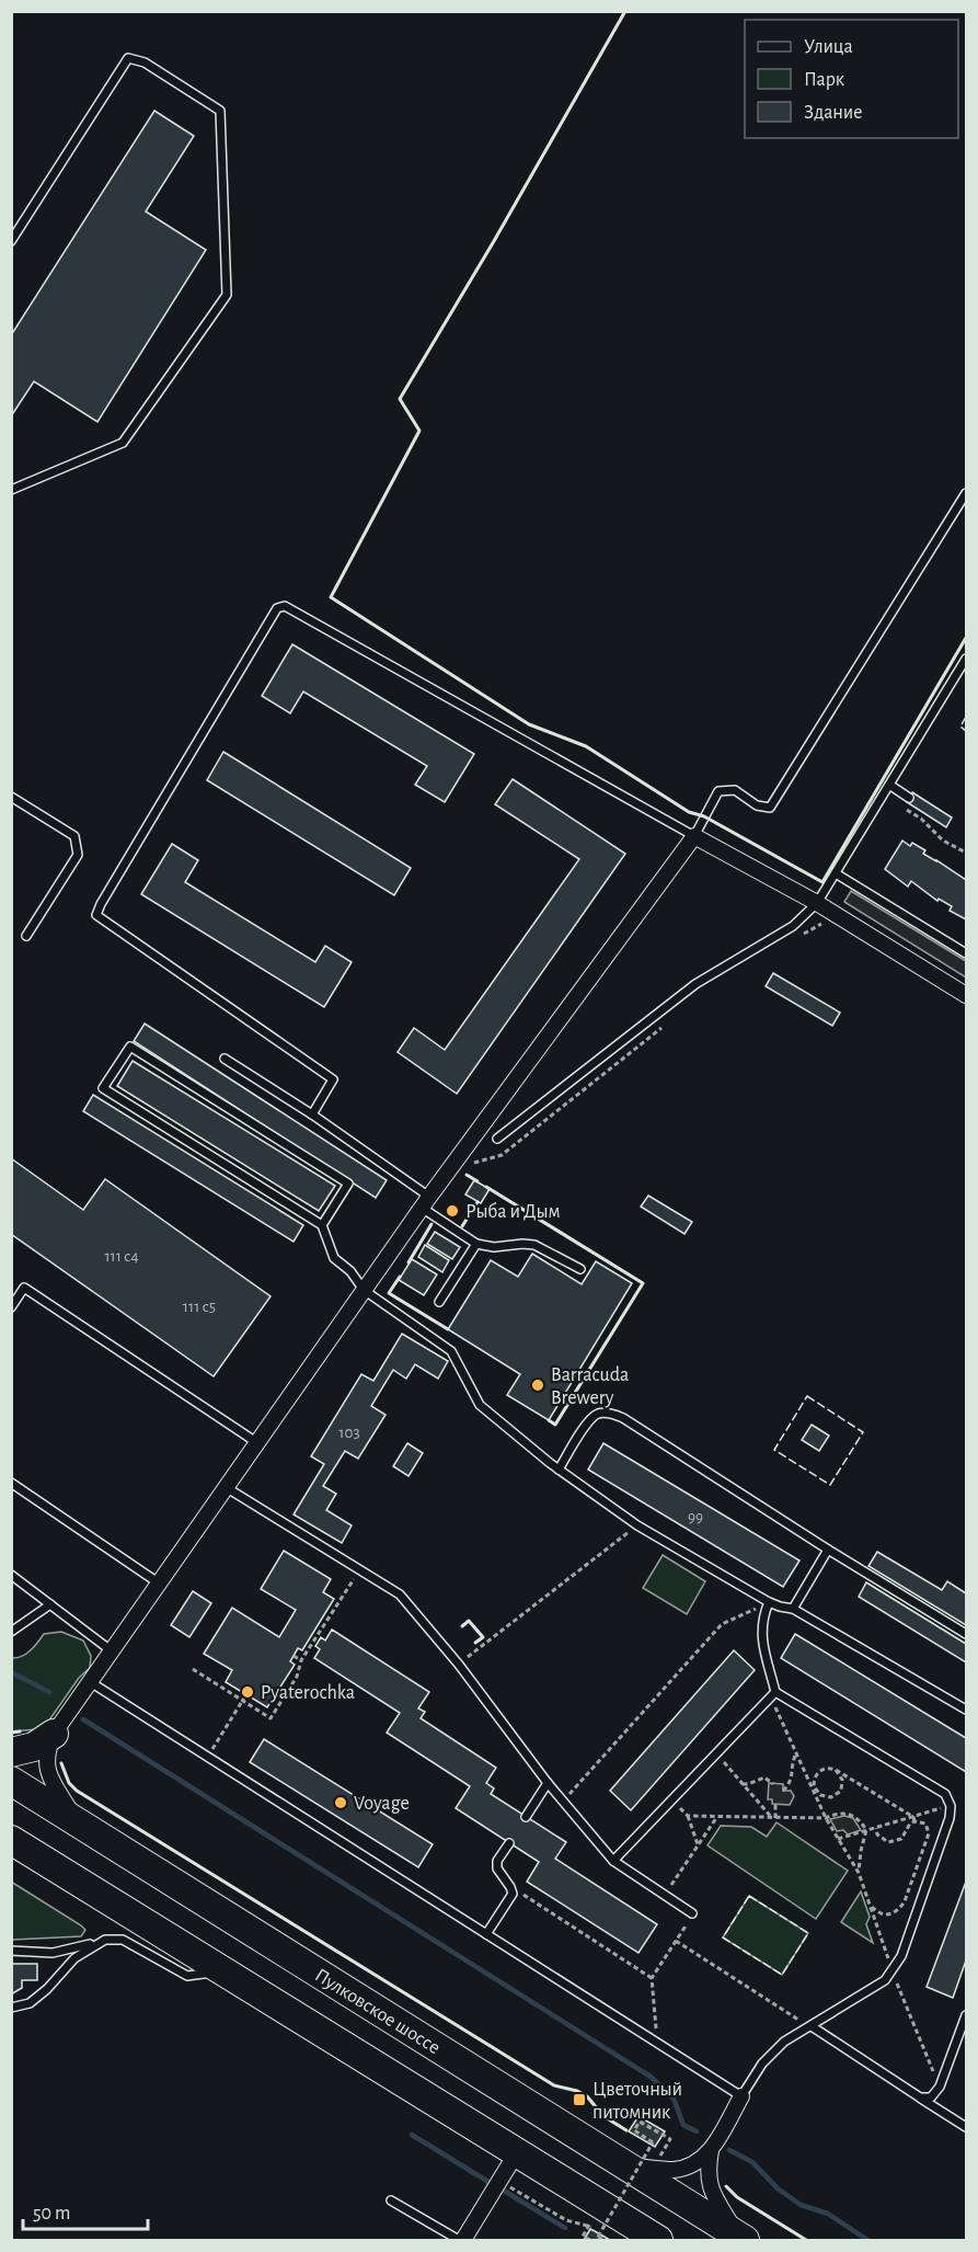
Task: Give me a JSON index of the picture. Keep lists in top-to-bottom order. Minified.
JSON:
{"streets":{"highway":["Пулковское шоссе"]},"places":{"other":["Рыба и Дым","Barracuda Brewery","Pyaterochka","Voyage"],"transit":["Цветочный питомник"]},"house_numbers":["111 с4","111 с5","103","99"],"legend":["Улица","Парк","Здание"],"scale_bar":"50 m"}
